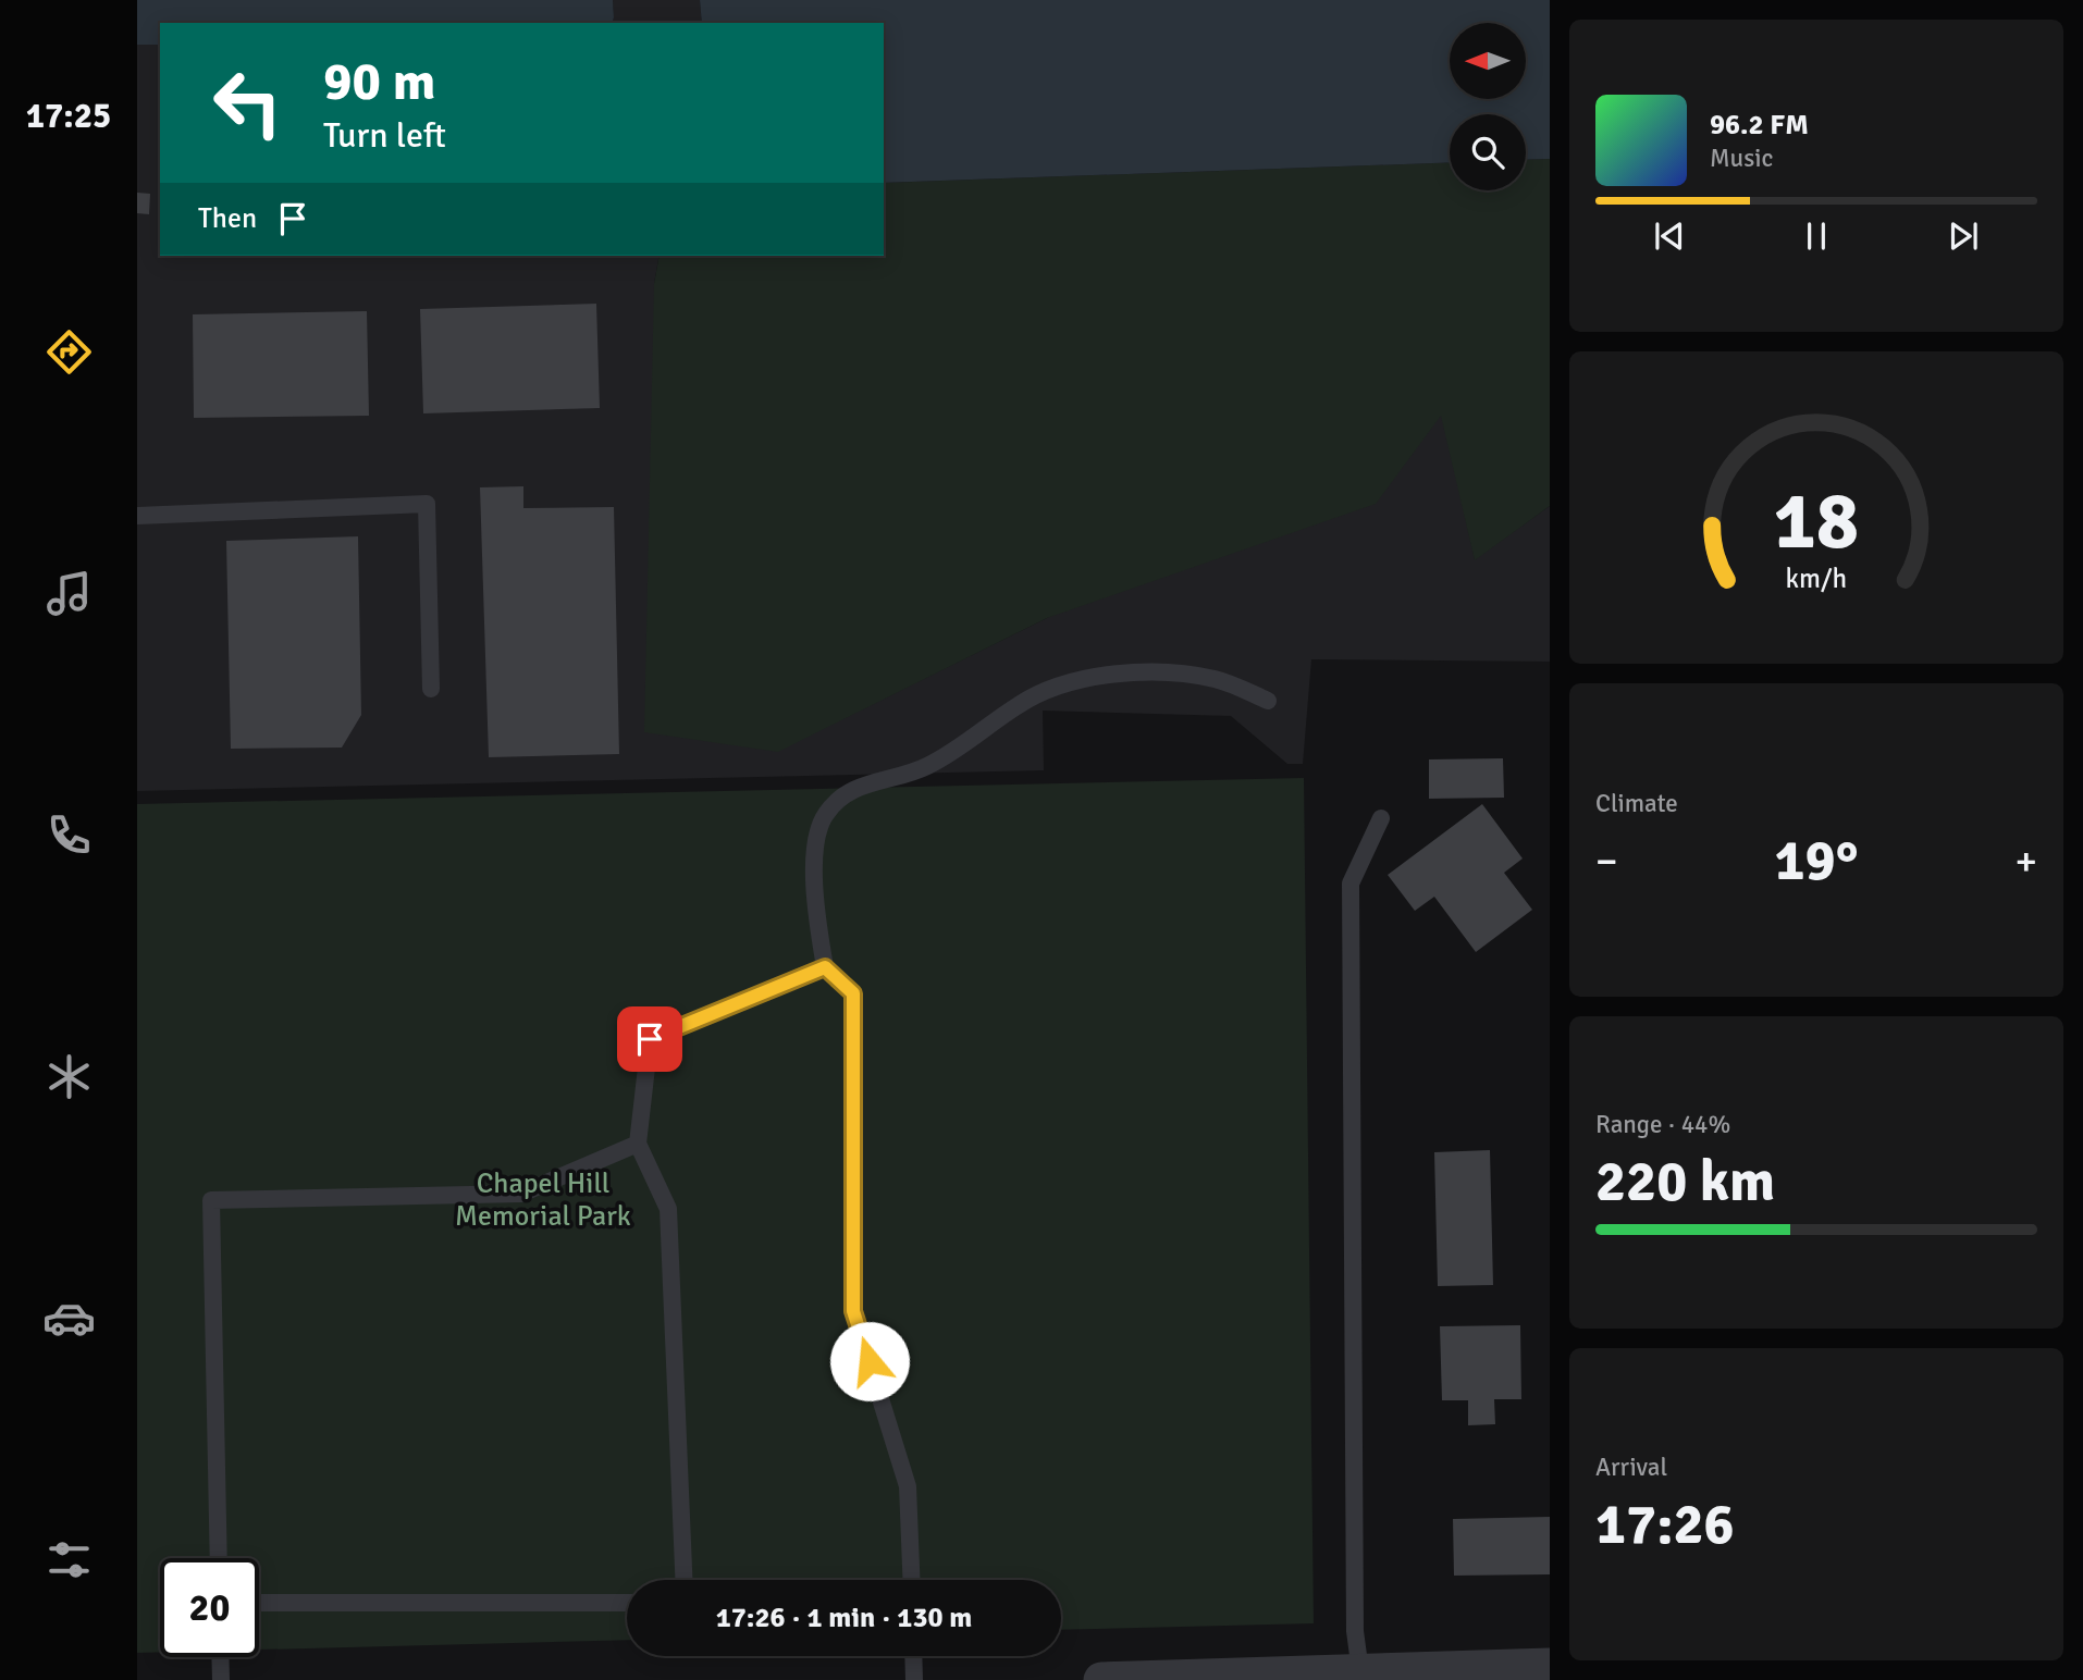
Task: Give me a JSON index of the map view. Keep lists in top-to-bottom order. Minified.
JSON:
{"parks":["Chapel Hill Memorial Park"],"north":"left","page":{"tabs":"17:25","turn":["90 m","Turn left"],"song":["96.2 FM","Music"],"then":"Then","tile":["Climate",["Range · 44%","220 km"],["Arrival","17:26"]],"heat":["−","19°","+"],"limit":"20","trip":"17:26 · 1 min · 130 m","gauge":["18","km/h"]}}
